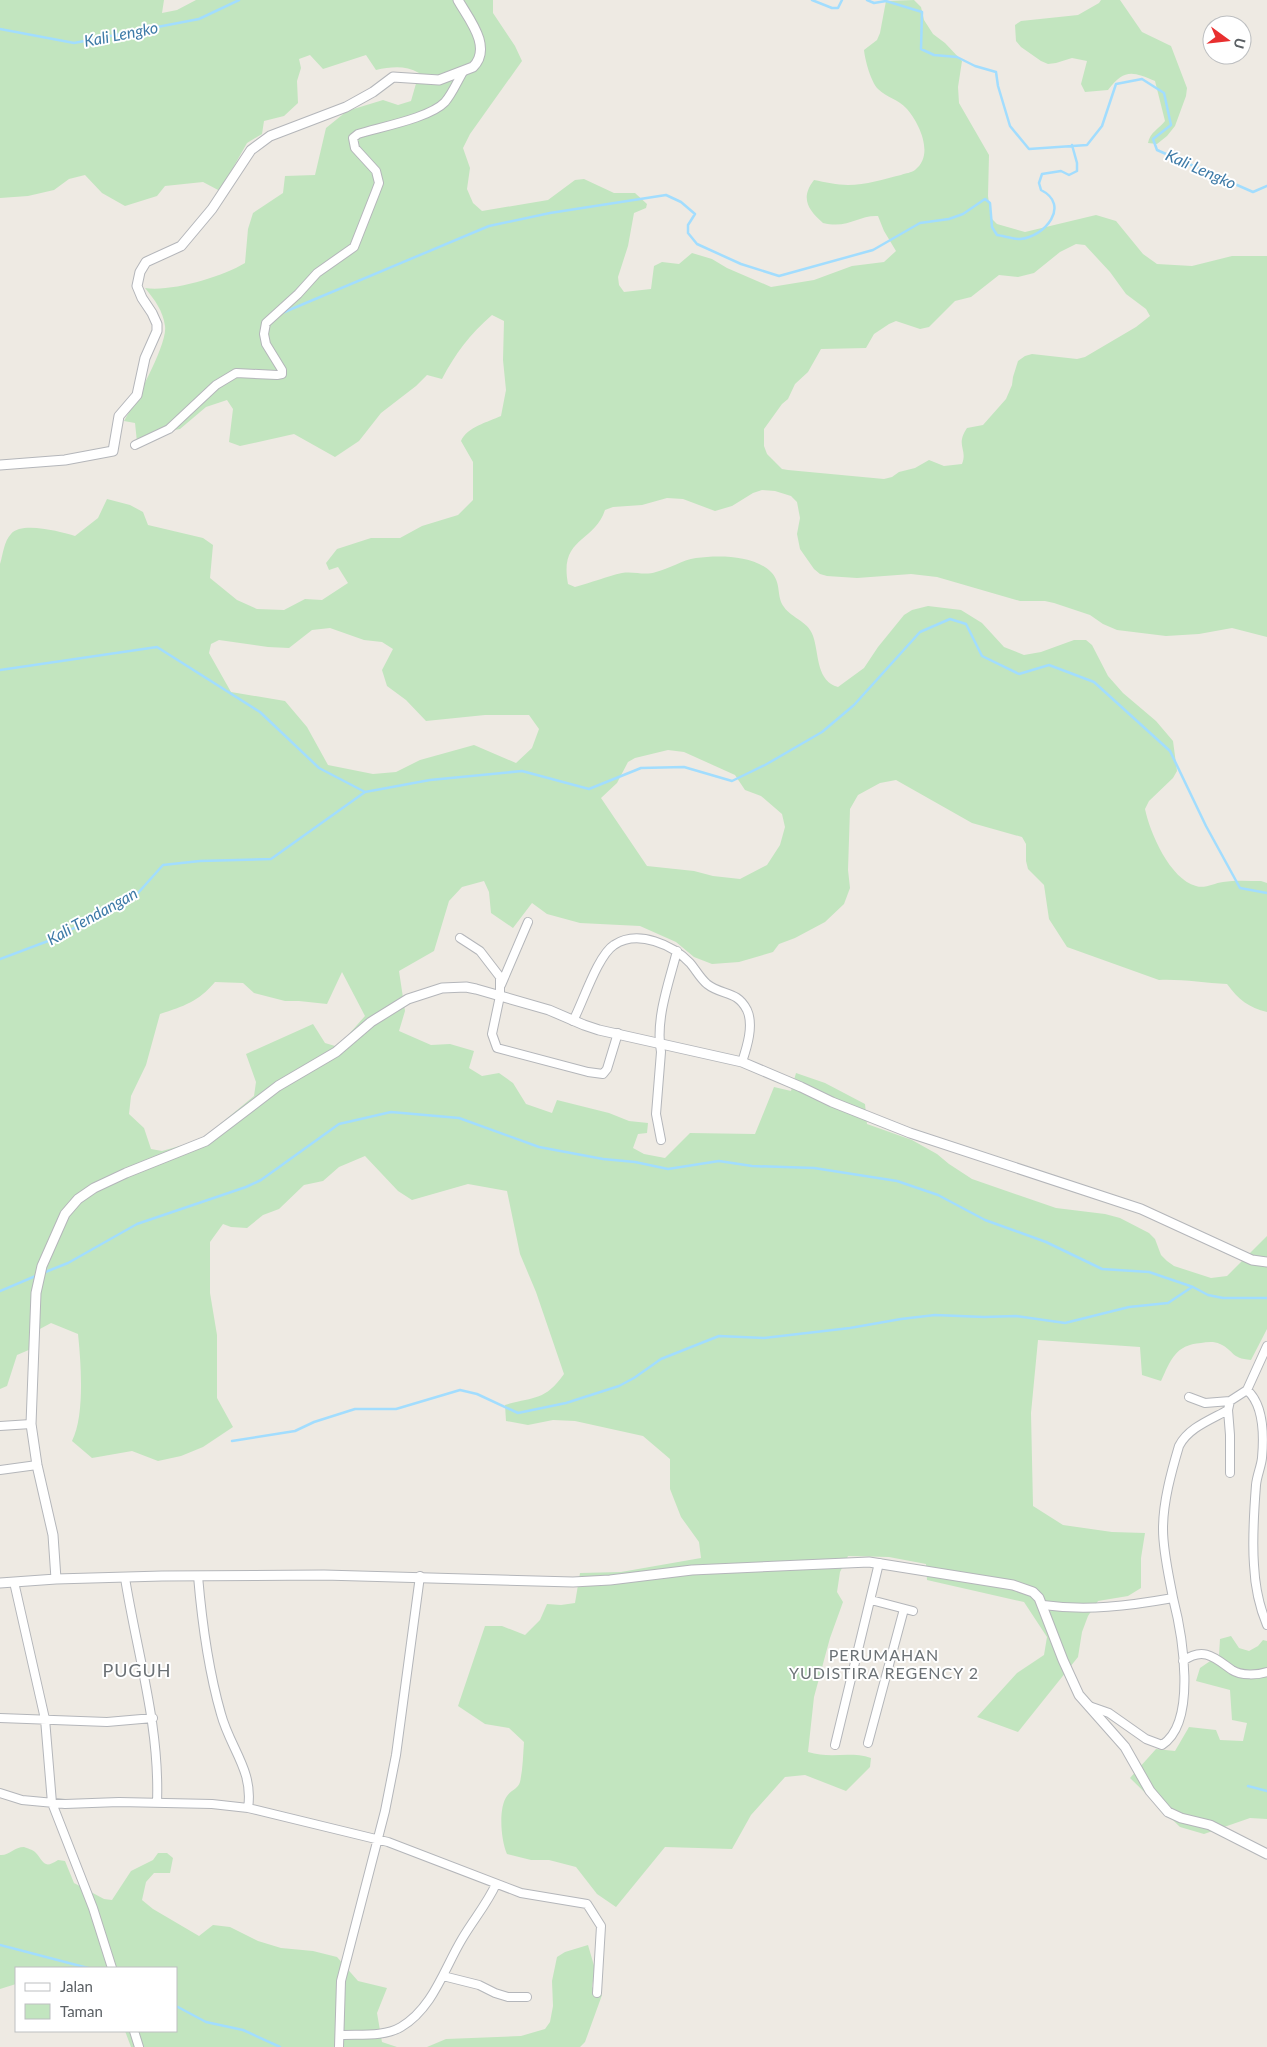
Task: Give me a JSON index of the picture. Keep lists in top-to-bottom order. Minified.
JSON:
{"districts":["PERUMAHAN YUDISTIRA REGENCY 2","PUGUH"],"water":["Kali Lengko","Kali Tendangan"],"legend":["Jalan","Taman"],"north":"right"}
